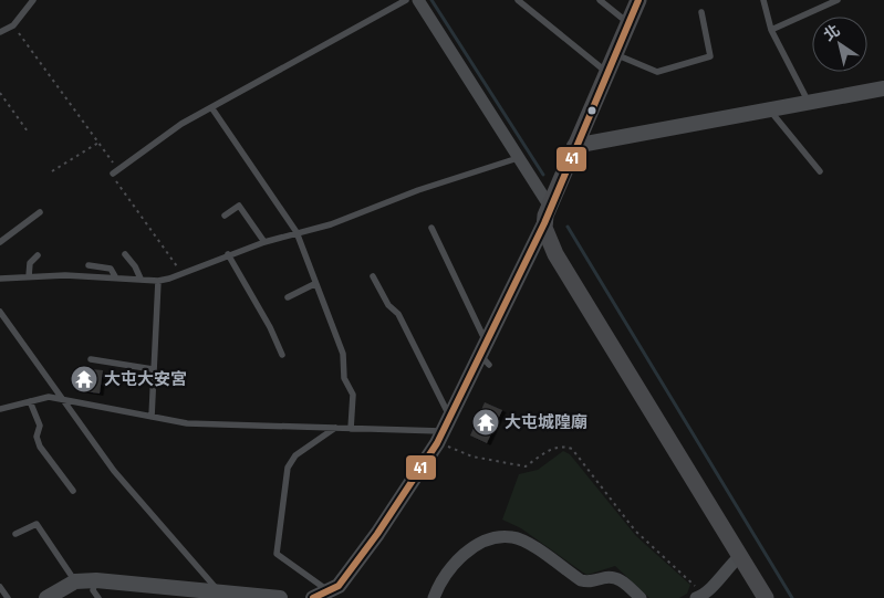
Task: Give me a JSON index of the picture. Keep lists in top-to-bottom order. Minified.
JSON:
{"places":{"temple":["大屯大安宮","大屯城隍廟"]},"lines":["transit line 41"],"north":"top left"}
